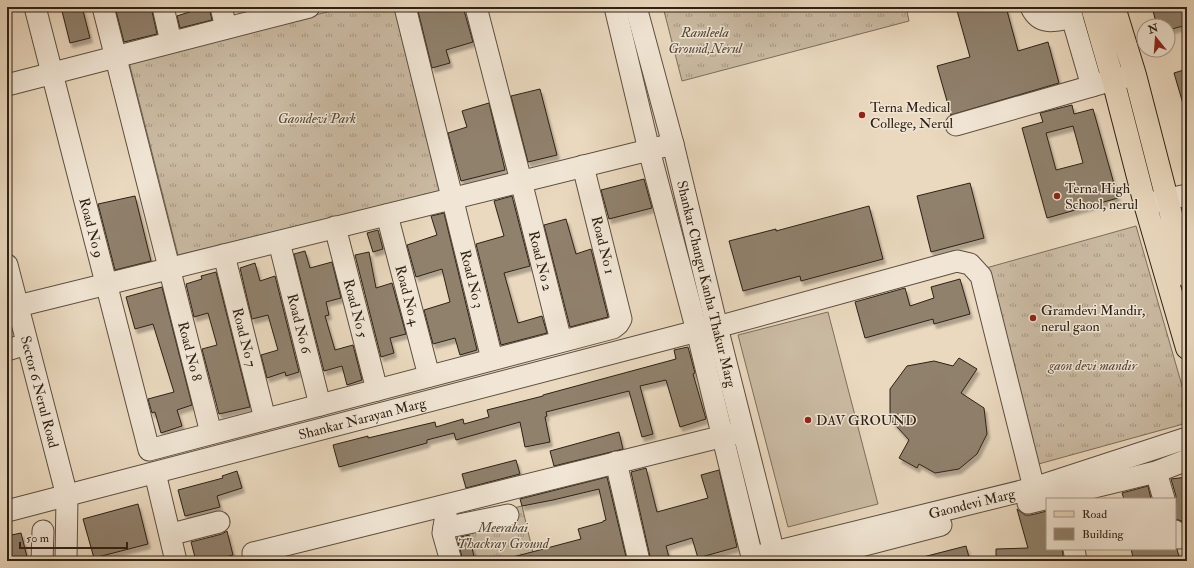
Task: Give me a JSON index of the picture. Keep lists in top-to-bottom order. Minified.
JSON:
{"streets":{"street":["Road No 9","Road No 1","Road No 2","Road No 3","Shankar Changu Kanha Thakur Marg","Road No 4","Road No 5","Road No 6","Road No 7","Road No 8","Sector 6 Nerul Road","Shankar Narayan Marg","Gaondevi Marg"]},"crossings":[["Road No 9","Road No 8"],["Road No 1","Road No 2"],["Shankar Changu Kanha Thakur Marg","Shankar Narayan Marg"],["Shankar Changu Kanha Thakur Marg","Gaondevi Marg"],["Sector 6 Nerul Road","Shankar Narayan Marg"],["Shankar Narayan Marg","Gaondevi Marg"]],"parks":["Ramleela Ground,Nerul","Gaondevi Park","gaon devi mandir","Meerabai Thackray Ground"],"places":["Terna Medical College, Nerul","Terna High School, nerul","Gramdevi Mandir, nerul gaon","DAV GROUND"],"legend":["Road","Building"],"scale_bar":"50 m","north":"top"}
